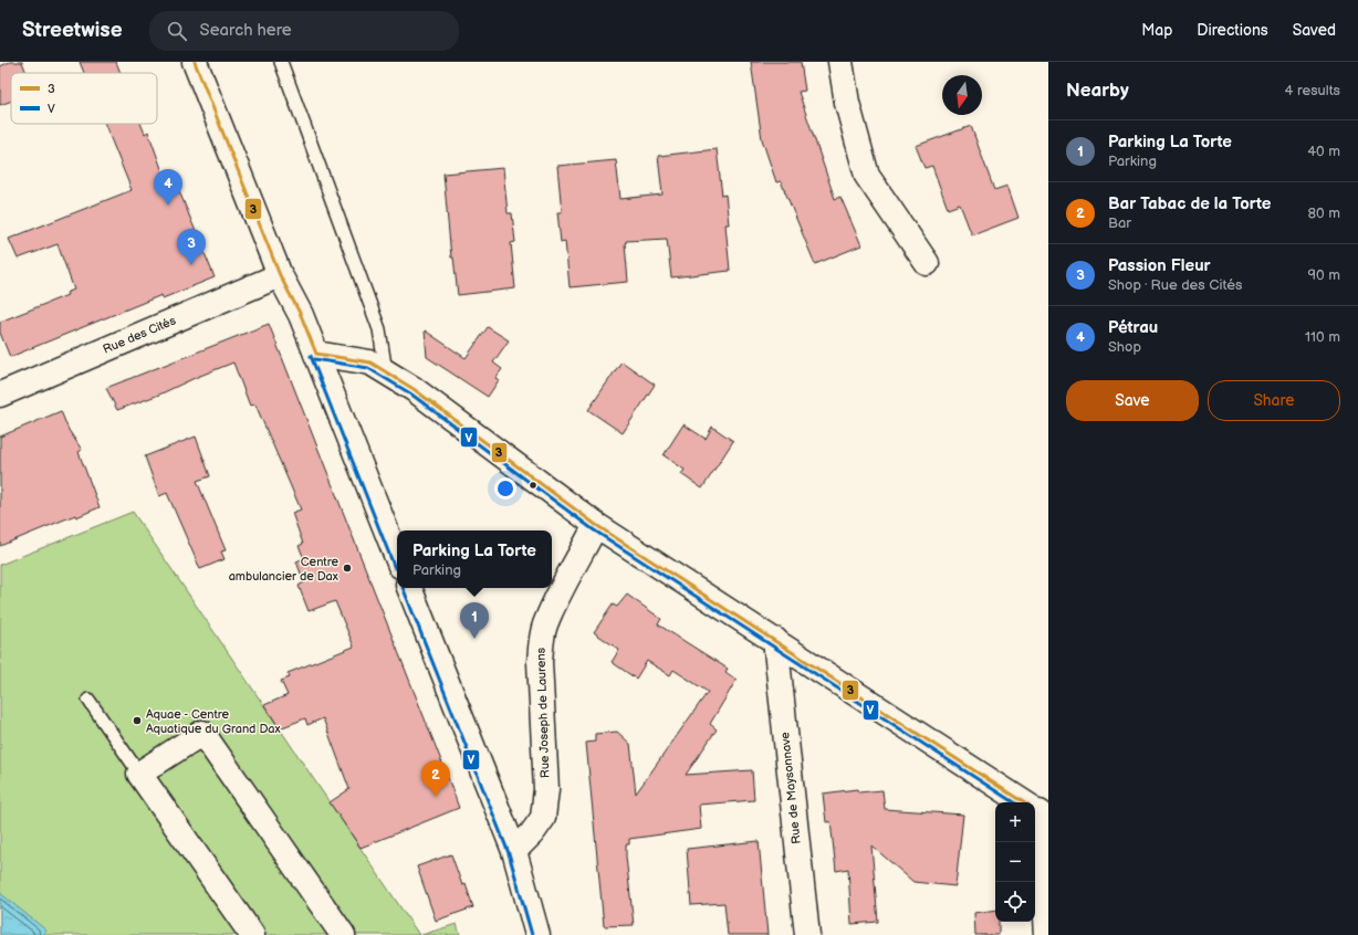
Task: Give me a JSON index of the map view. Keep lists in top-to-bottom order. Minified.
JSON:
{"streets":{"street":["Rue des Cités","Rue Joseph de Laurens","Rue de Maysonnave"]},"places":["Centre ambulancier de Dax","Aquae - Centre Aquatique du Grand Dax"],"lines":["transit line 3","transit line V"],"legend":["3","V"],"north":"bottom","page":{"header":"Streetwise","search":"Search here","nav":["Map","Directions","Saved"],"heading":["Nearby","4 results"],"list":[{"mark":"1","name":"Parking La Torte","note":"Parking","value":"40 m"},{"mark":"2","name":"Bar Tabac de la Torte","note":"Bar","value":"80 m"},{"mark":"3","name":"Passion Fleur","note":"Shop · Rue des Cités","value":"90 m"},{"mark":"4","name":"Pétrau","note":"Shop","value":"110 m"}],"pins":["4","3","1","2"],"buttons":["Save","Share"],"popup":["Parking La Torte","Parking"],"map_buttons":["+","−"]}}
